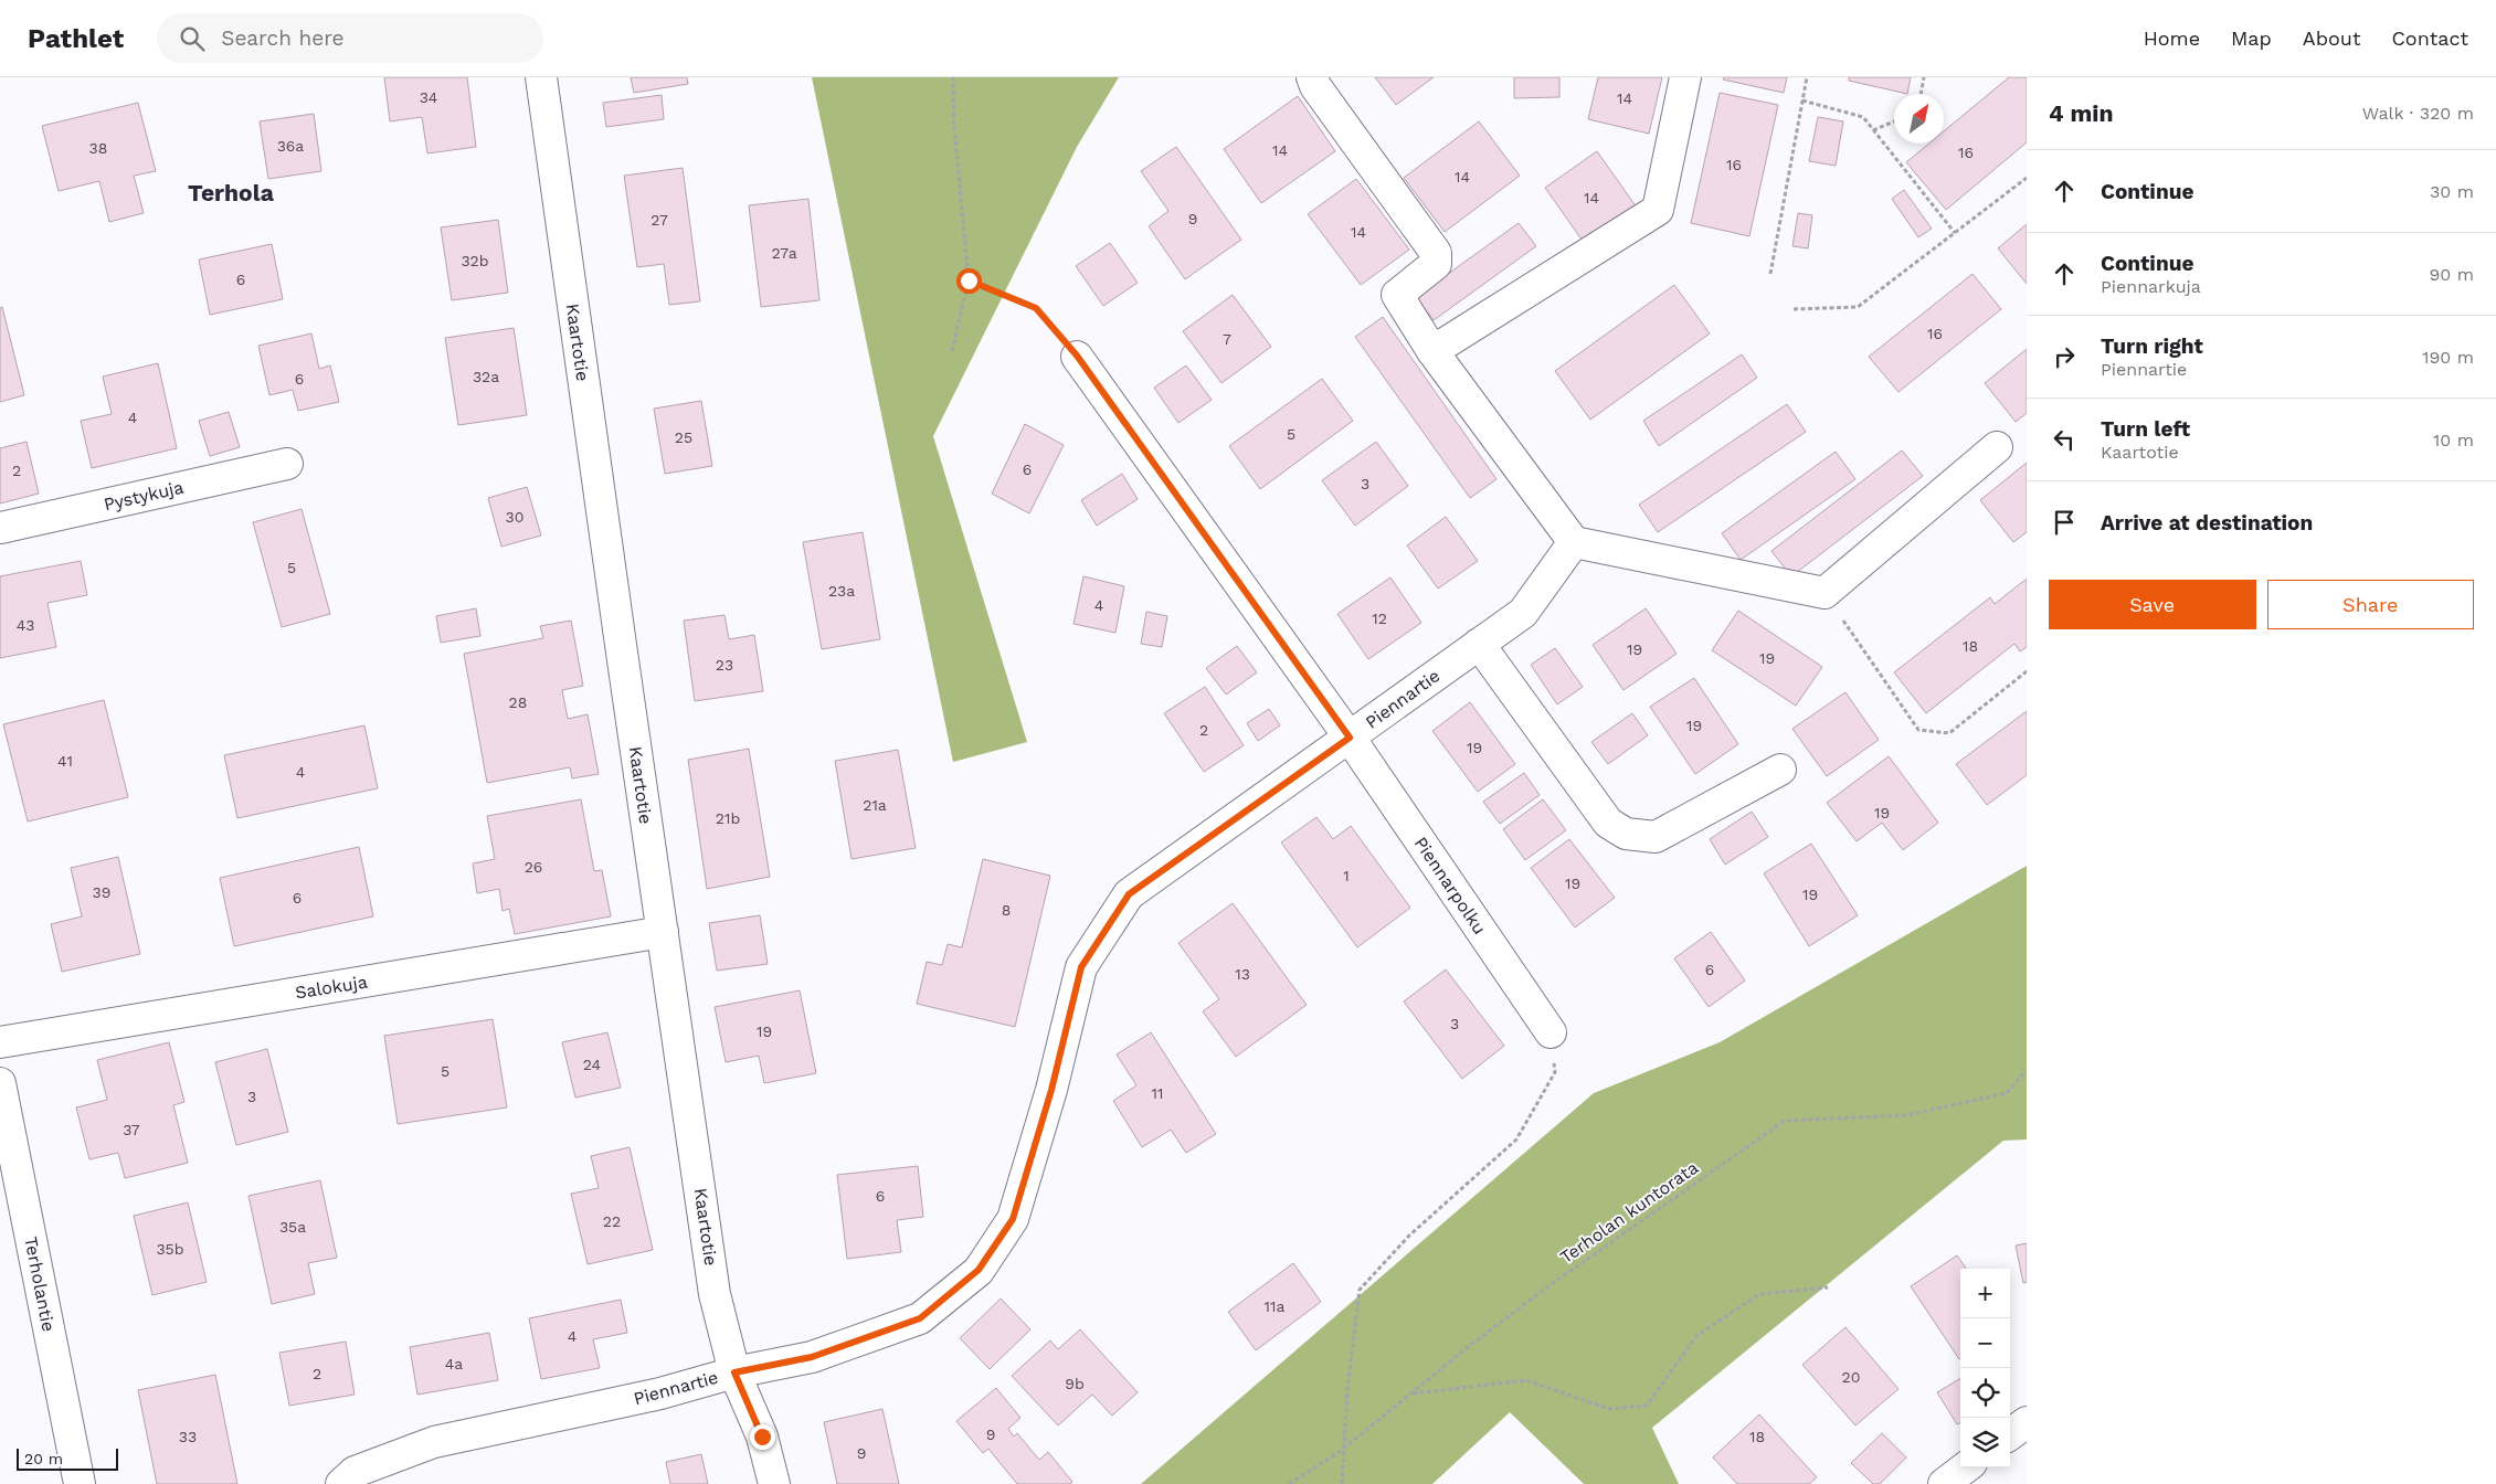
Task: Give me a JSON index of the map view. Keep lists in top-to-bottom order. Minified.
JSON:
{"streets":{"street":["Kaartotie","Pystykuja","Piennartie","Piennarpolku","Salokuja","Terholantie"],"path":["Terholan kuntorata"]},"crossings":[["Kaartotie","Piennartie"],["Kaartotie","Salokuja"],["Piennartie","Piennarpolku"]],"districts":["Terhola"],"house_numbers":["34","14","36a","38","14","16","16","14","14","9","27","14","27a","32b","6","16","7","32a","6","4","5","25","6","2","3","30","5","23a","4","12","43","18","19","19","23","28","19","2","19","41","4","21a","19","21b","26","1","19","39","19","6","8","6","13","3","19","24","5","11","3","37","6","22","35a","35b","11a","4","4a","2","20","9b","9","33","18","9"],"scale_bar":"20 m","north":"top right","page":{"header":"Pathlet","search":"Search here","nav":["Home","Map","About","Contact"],"heading":["4 min","Walk · 320 m"],"list":[["Continue","30 m"],["Continue","Piennarkuja","90 m"],["Turn right","Piennartie","190 m"],["Turn left","Kaartotie","10 m"],"Arrive at destination"],"buttons":["Save","Share"],"map_buttons":["+","−"],"scale":"20 m"}}
